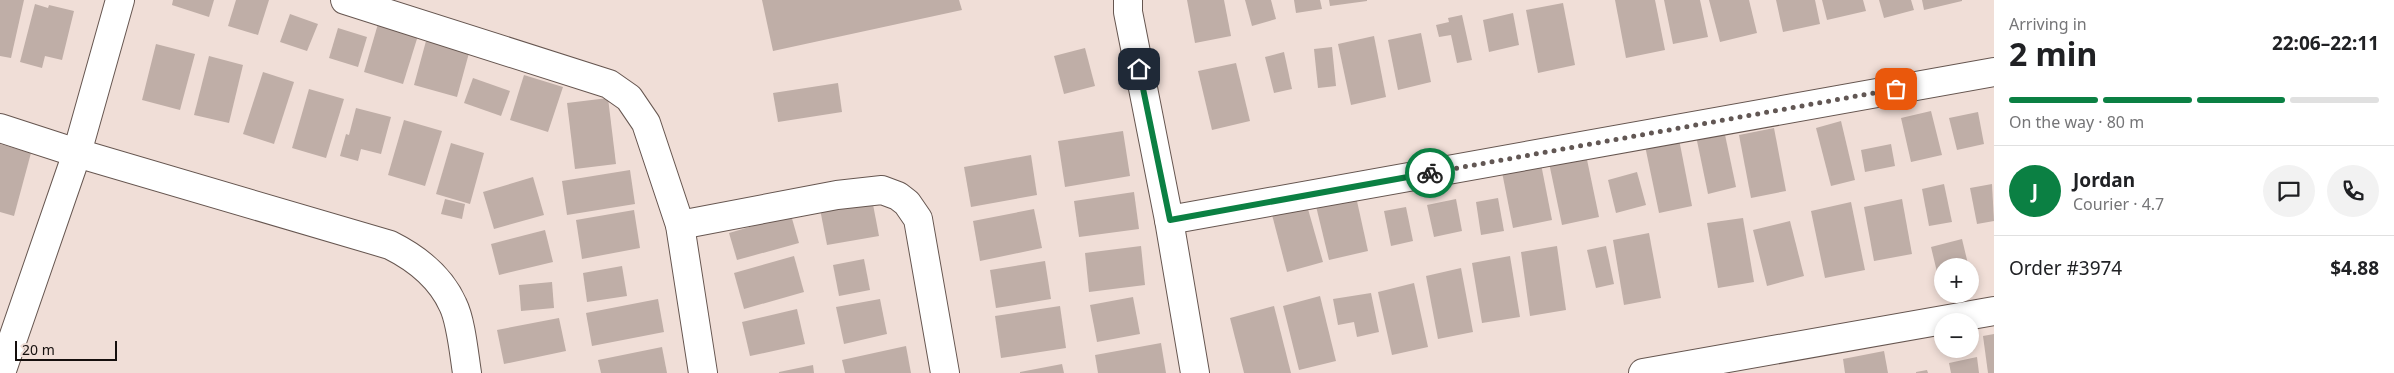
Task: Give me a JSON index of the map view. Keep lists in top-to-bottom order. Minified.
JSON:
{"scale_bar":"20 m","page":{"heading":["2 min","Arriving in","22:06–22:11"],"panel":["Jordan","Courier · 4.7","Order #3974","$4.88"],"bar":"On the way · 80 m","round":"J","map_buttons":["+","−"],"scale":"20 m"}}
